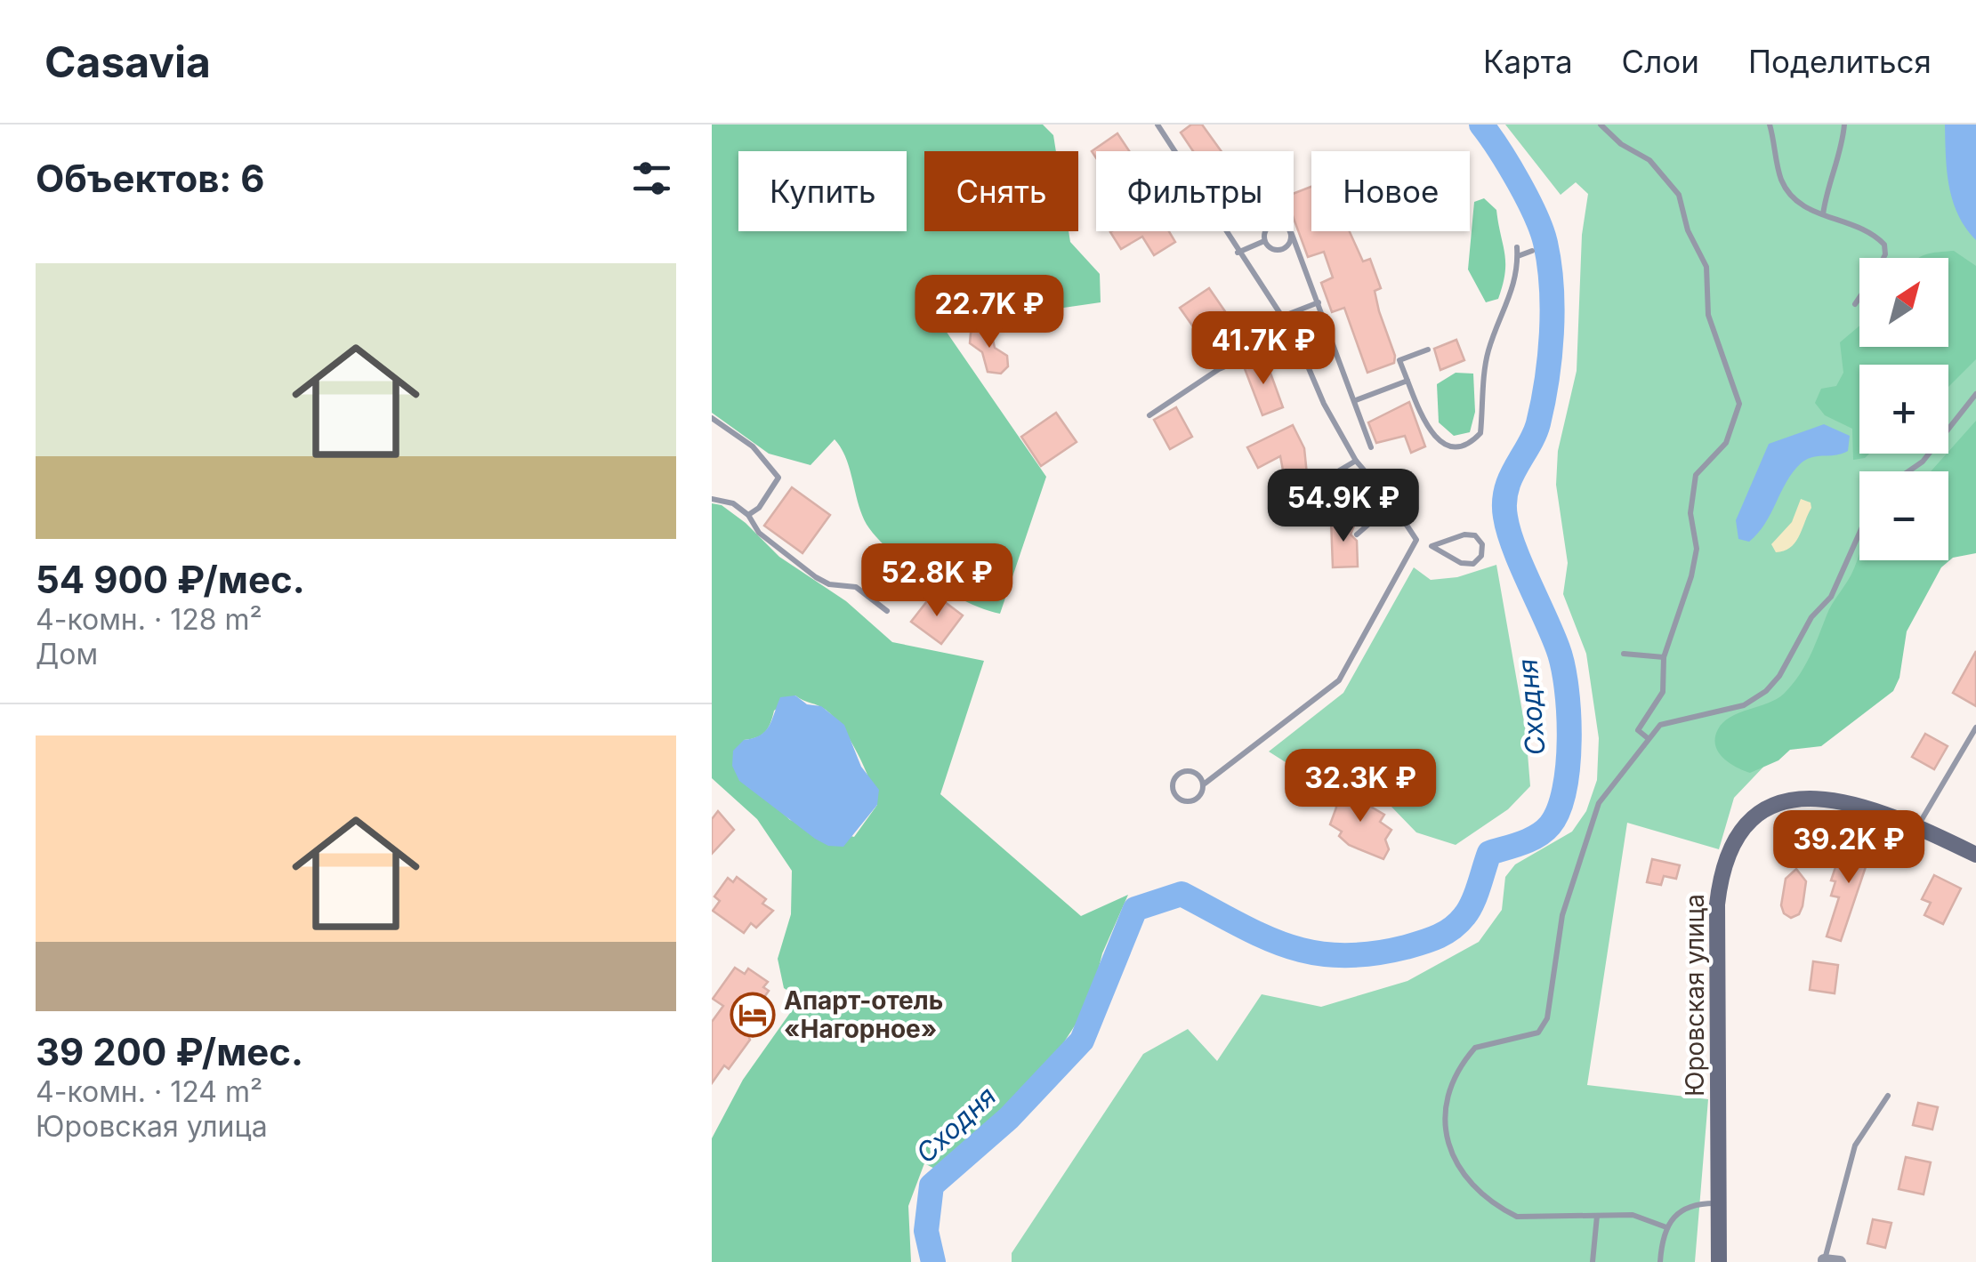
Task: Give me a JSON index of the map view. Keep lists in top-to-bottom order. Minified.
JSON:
{"streets":{"street":["Юровская улица"]},"water":["Сходня"],"places":{"hotel":["Апарт-отель «Нагорное»"]},"north":"top right","page":{"header":"Casavia","nav":["Карта","Слои","Поделиться"],"heading":"Объектов: 6","chip":["Купить","Снять","Фильтры","Новое"],"list":[{"name":"54 900 ₽/мес.","note":"4-комн. · 128 m² · Дом"},{"name":"39 200 ₽/мес.","note":"4-комн. · 124 m² · Юровская улица"}],"map_buttons":["+","−"],"price":["22.7K ₽","41.7K ₽","54.9K ₽","52.8K ₽","32.3K ₽","39.2K ₽"]}}
